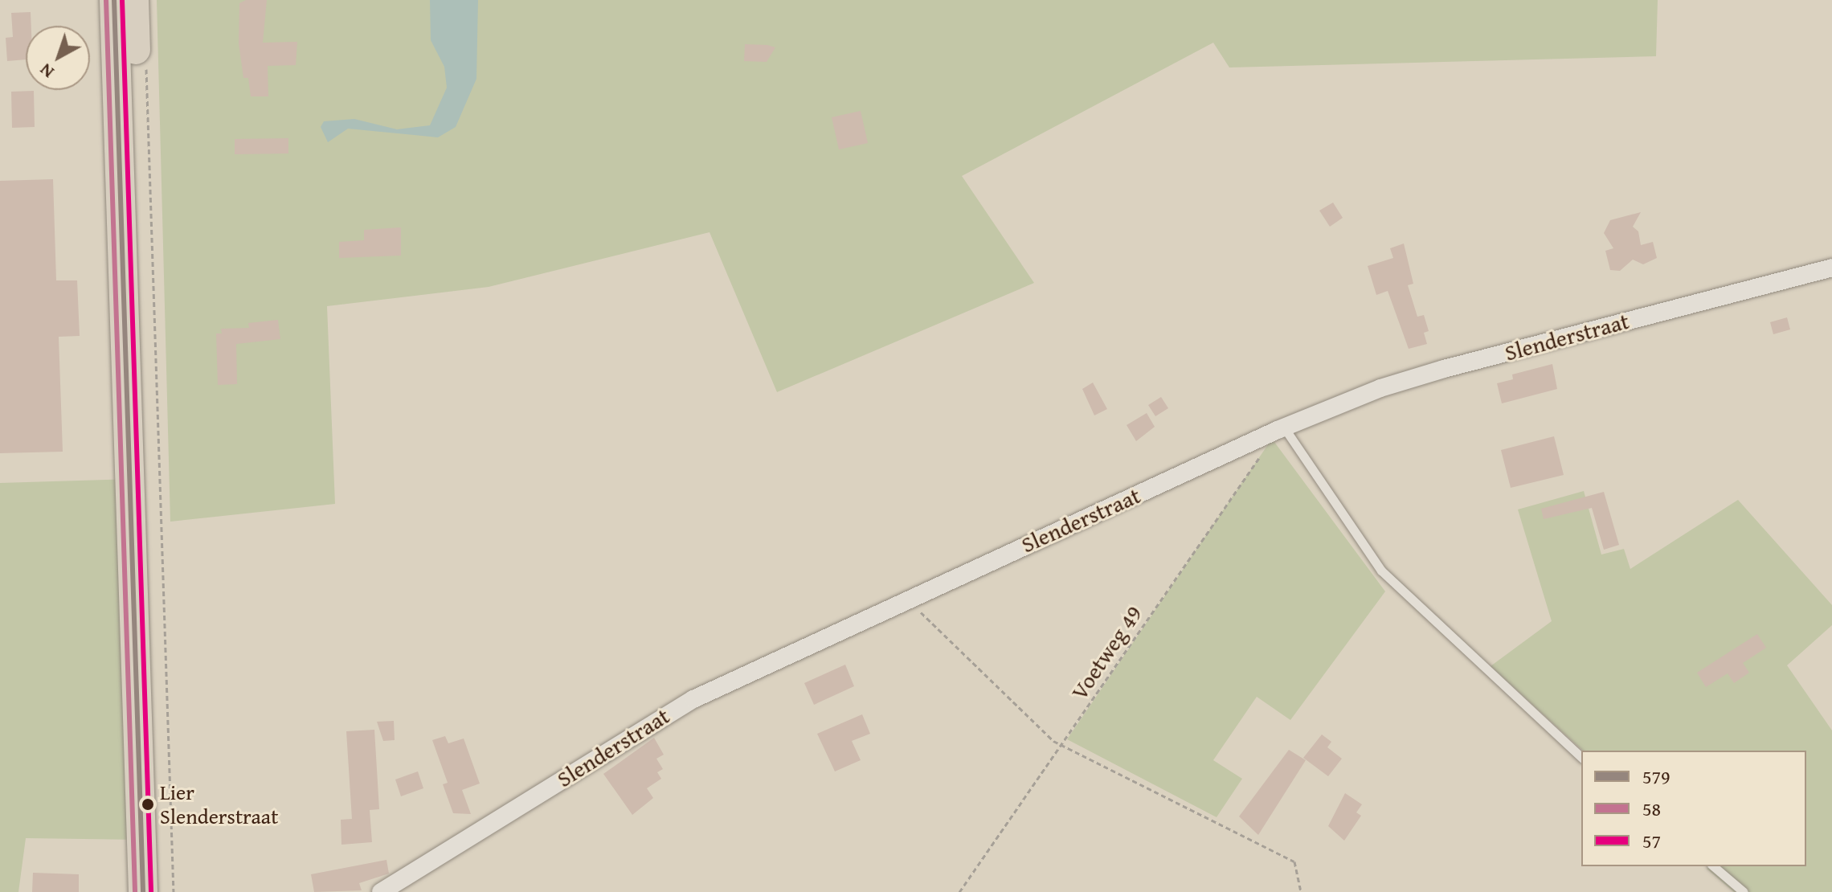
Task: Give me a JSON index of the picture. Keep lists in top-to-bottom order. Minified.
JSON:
{"streets":{"street":["Slenderstraat"],"path":["Voetweg 49"]},"crossings":[["Slenderstraat","Voetweg 49"]],"places":["Lier Slenderstraat"],"lines":["transit line 579","transit line 58","transit line 57"],"legend":["579","58","57"],"north":"bottom left"}
